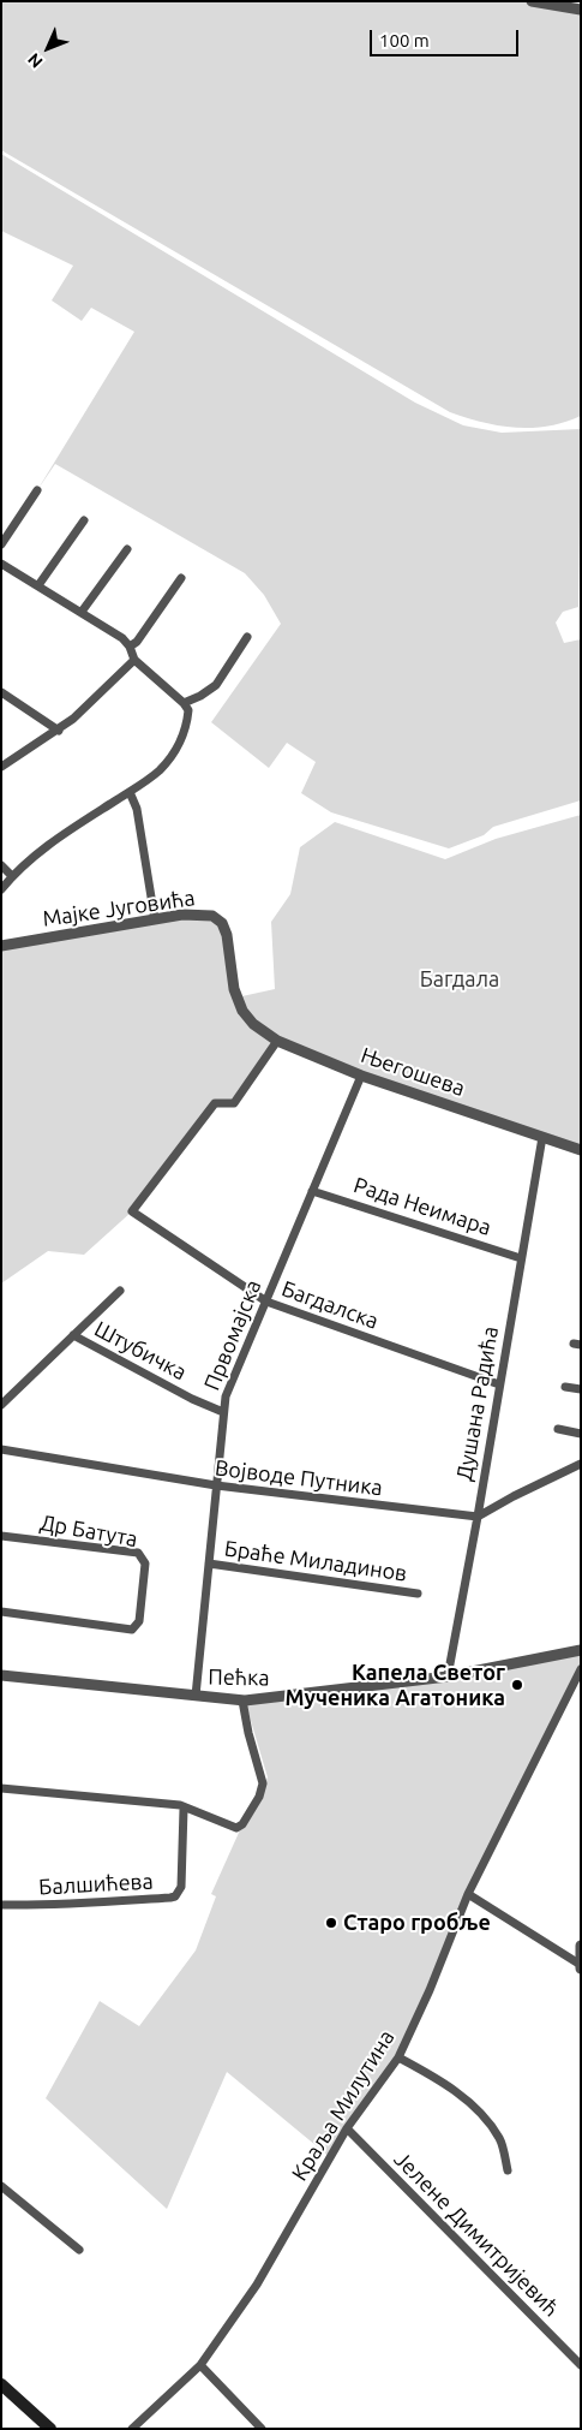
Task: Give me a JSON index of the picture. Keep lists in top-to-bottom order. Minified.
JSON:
{"streets":{"street":["Мајке Југовића","Његошева","Рада Неимара","Багдалска","Првомајска","Штубичка","Душана Радића","Војводе Путника","Др Батута","Браће Миладинов","Пећка","Балшићева","Краља Милутина","Јелене Димитријевић"]},"crossings":[["Мајке Југовића","Његошева"],["Његошева","Багдалска"],["Његошева","Првомајска"],["Његошева","Душана Радића"],["Рада Неимара","Првомајска"],["Рада Неимара","Душана Радића"],["Багдалска","Првомајска"],["Багдалска","Душана Радића"],["Првомајска","Штубичка"],["Првомајска","Војводе Путника"],["Првомајска","Браће Миладинов"],["Првомајска","Пећка"],["Душана Радића","Војводе Путника"],["Душана Радића","Пећка"],["Краља Милутина","Јелене Димитријевић"]],"parks":["Багдала"],"places":["Капела Светог Мученика Агатоника","Старо гробље"],"scale_bar":"100 m","north":"bottom left"}
